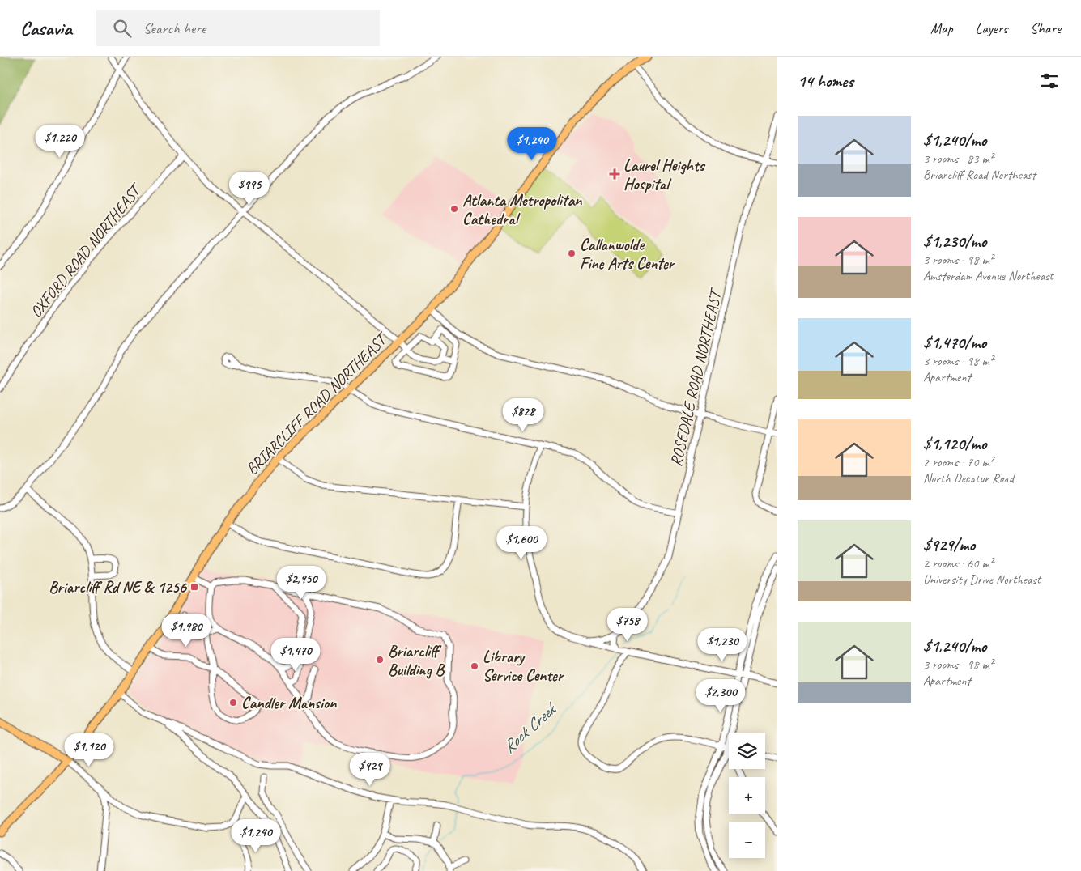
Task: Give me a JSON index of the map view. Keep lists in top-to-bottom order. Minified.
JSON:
{"streets":{"main road":["BRIARCLIFF ROAD NORTHEAST"],"street":["OXFORD ROAD NORTHEAST","ROSEDALE ROAD NORTHEAST"]},"water":["Rock Creek"],"places":{"health":["Laurel Heights Hospital"],"other":["Atlanta Metropolitan Cathedral","Callanwolde Fine Arts Center","Briarcliff Building B","Library Service Center","Candler Mansion"],"transit":["Briarcliff Rd NE & 1256"]},"page":{"header":"Casavia","search":"Search here","nav":["Map","Layers","Share"],"heading":"14 homes","list":[{"name":"$1,240/mo","note":"3 rooms · 83 m² · Briarcliff Road Northeast"},{"name":"$1,230/mo","note":"3 rooms · 98 m² · Amsterdam Avenue Northeast"},{"name":"$1,470/mo","note":"3 rooms · 98 m² · Apartment"},{"name":"$1,120/mo","note":"2 rooms · 70 m² · North Decatur Road"},{"name":"$929/mo","note":"2 rooms · 60 m² · University Drive Northeast"},{"name":"$1,240/mo","note":"3 rooms · 98 m² · Apartment"}],"price":["$1,220","$1,240","$995","$828","$1,600","$2,950","$758","$1,980","$1,230","$1,470","$2,300","$1,120","$929","$1,240"],"map_buttons":["+","−"]}}
